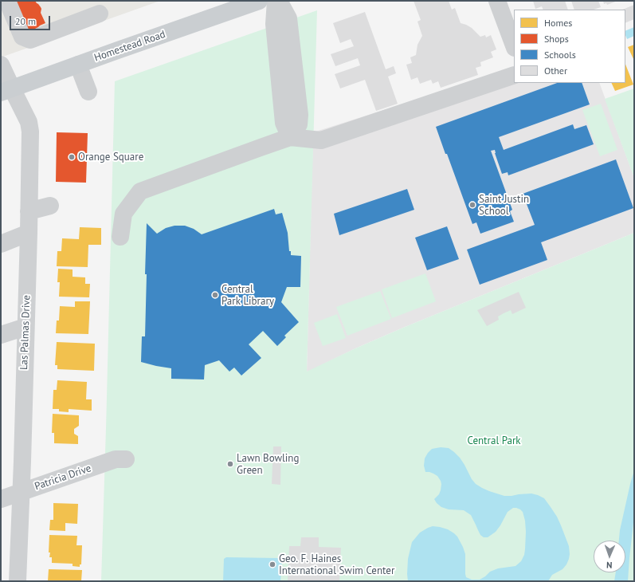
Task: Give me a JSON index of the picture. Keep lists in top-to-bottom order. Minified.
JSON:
{"streets":{"main road":["Homestead Road"],"street":["Las Palmas Drive","Patricia Drive"]},"crossings":[["Homestead Road","Las Palmas Drive"],["Las Palmas Drive","Patricia Drive"]],"parks":["Central Park"],"places":["Orange Square","Saint Justin School","Central Park Library","Lawn Bowling Green","Geo. F. Haines International Swim Center"],"legend":["Homes","Shops","Schools","Other"],"scale_bar":"20 m","north":"bottom"}
